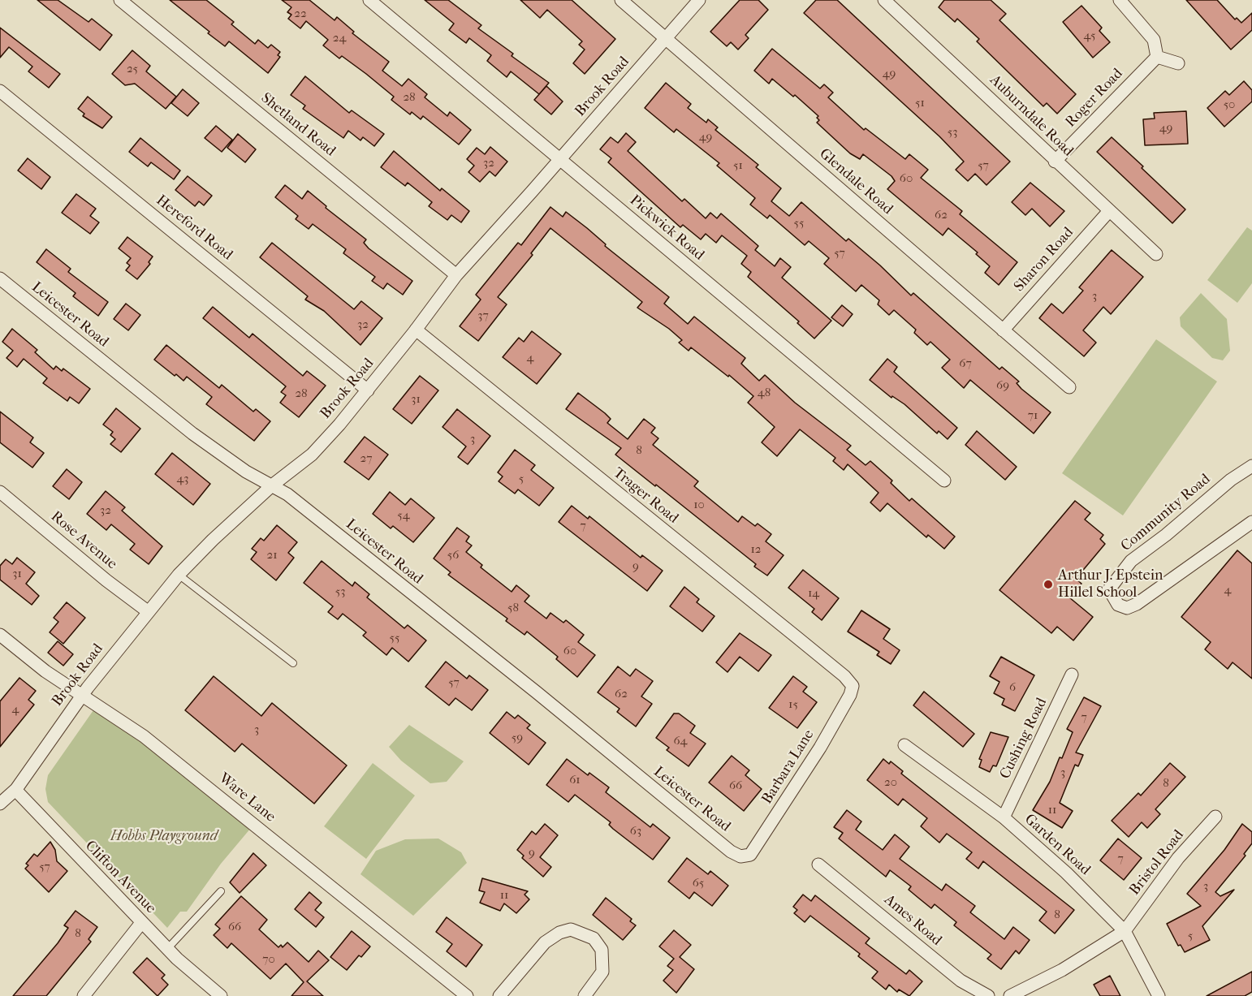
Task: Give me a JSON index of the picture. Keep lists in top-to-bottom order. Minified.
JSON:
{"streets":{"street":["Brook Road","Roger Road","Auburndale Road","Shetland Road","Glendale Road","Hereford Road","Pickwick Road","Sharon Road","Leicester Road","Trager Road","Community Road","Rose Avenue","Cushing Road","Barbara Lane","Ware Lane","Garden Road","Bristol Road","Clifton Avenue","Ames Road"]},"crossings":[["Brook Road","Shetland Road"],["Brook Road","Glendale Road"],["Brook Road","Hereford Road"],["Brook Road","Pickwick Road"],["Brook Road","Leicester Road"],["Brook Road","Trager Road"],["Brook Road","Rose Avenue"],["Brook Road","Ware Lane"],["Brook Road","Clifton Avenue"],["Roger Road","Auburndale Road"],["Auburndale Road","Sharon Road"],["Glendale Road","Sharon Road"],["Leicester Road","Barbara Lane"],["Trager Road","Barbara Lane"],["Cushing Road","Garden Road"],["Garden Road","Bristol Road"]],"parks":["Hobbs Playground"],"places":["Arthur J. Epstein Hillel School"],"house_numbers":["22","45","24","25","49","28","51","50","49","53","49","32","51","57","60","62","55","57","3","37","32","4","67","69","48","28","31","71","3","8","27","43","5","10","32","54","7","12","21","56","9","31","4","53","14","58","55","60","57","6","62","15","4","7","3","59","64","3","61","20","8","66","11","63","9","7","57","65","3","11","8","66","8","5","70"]}
